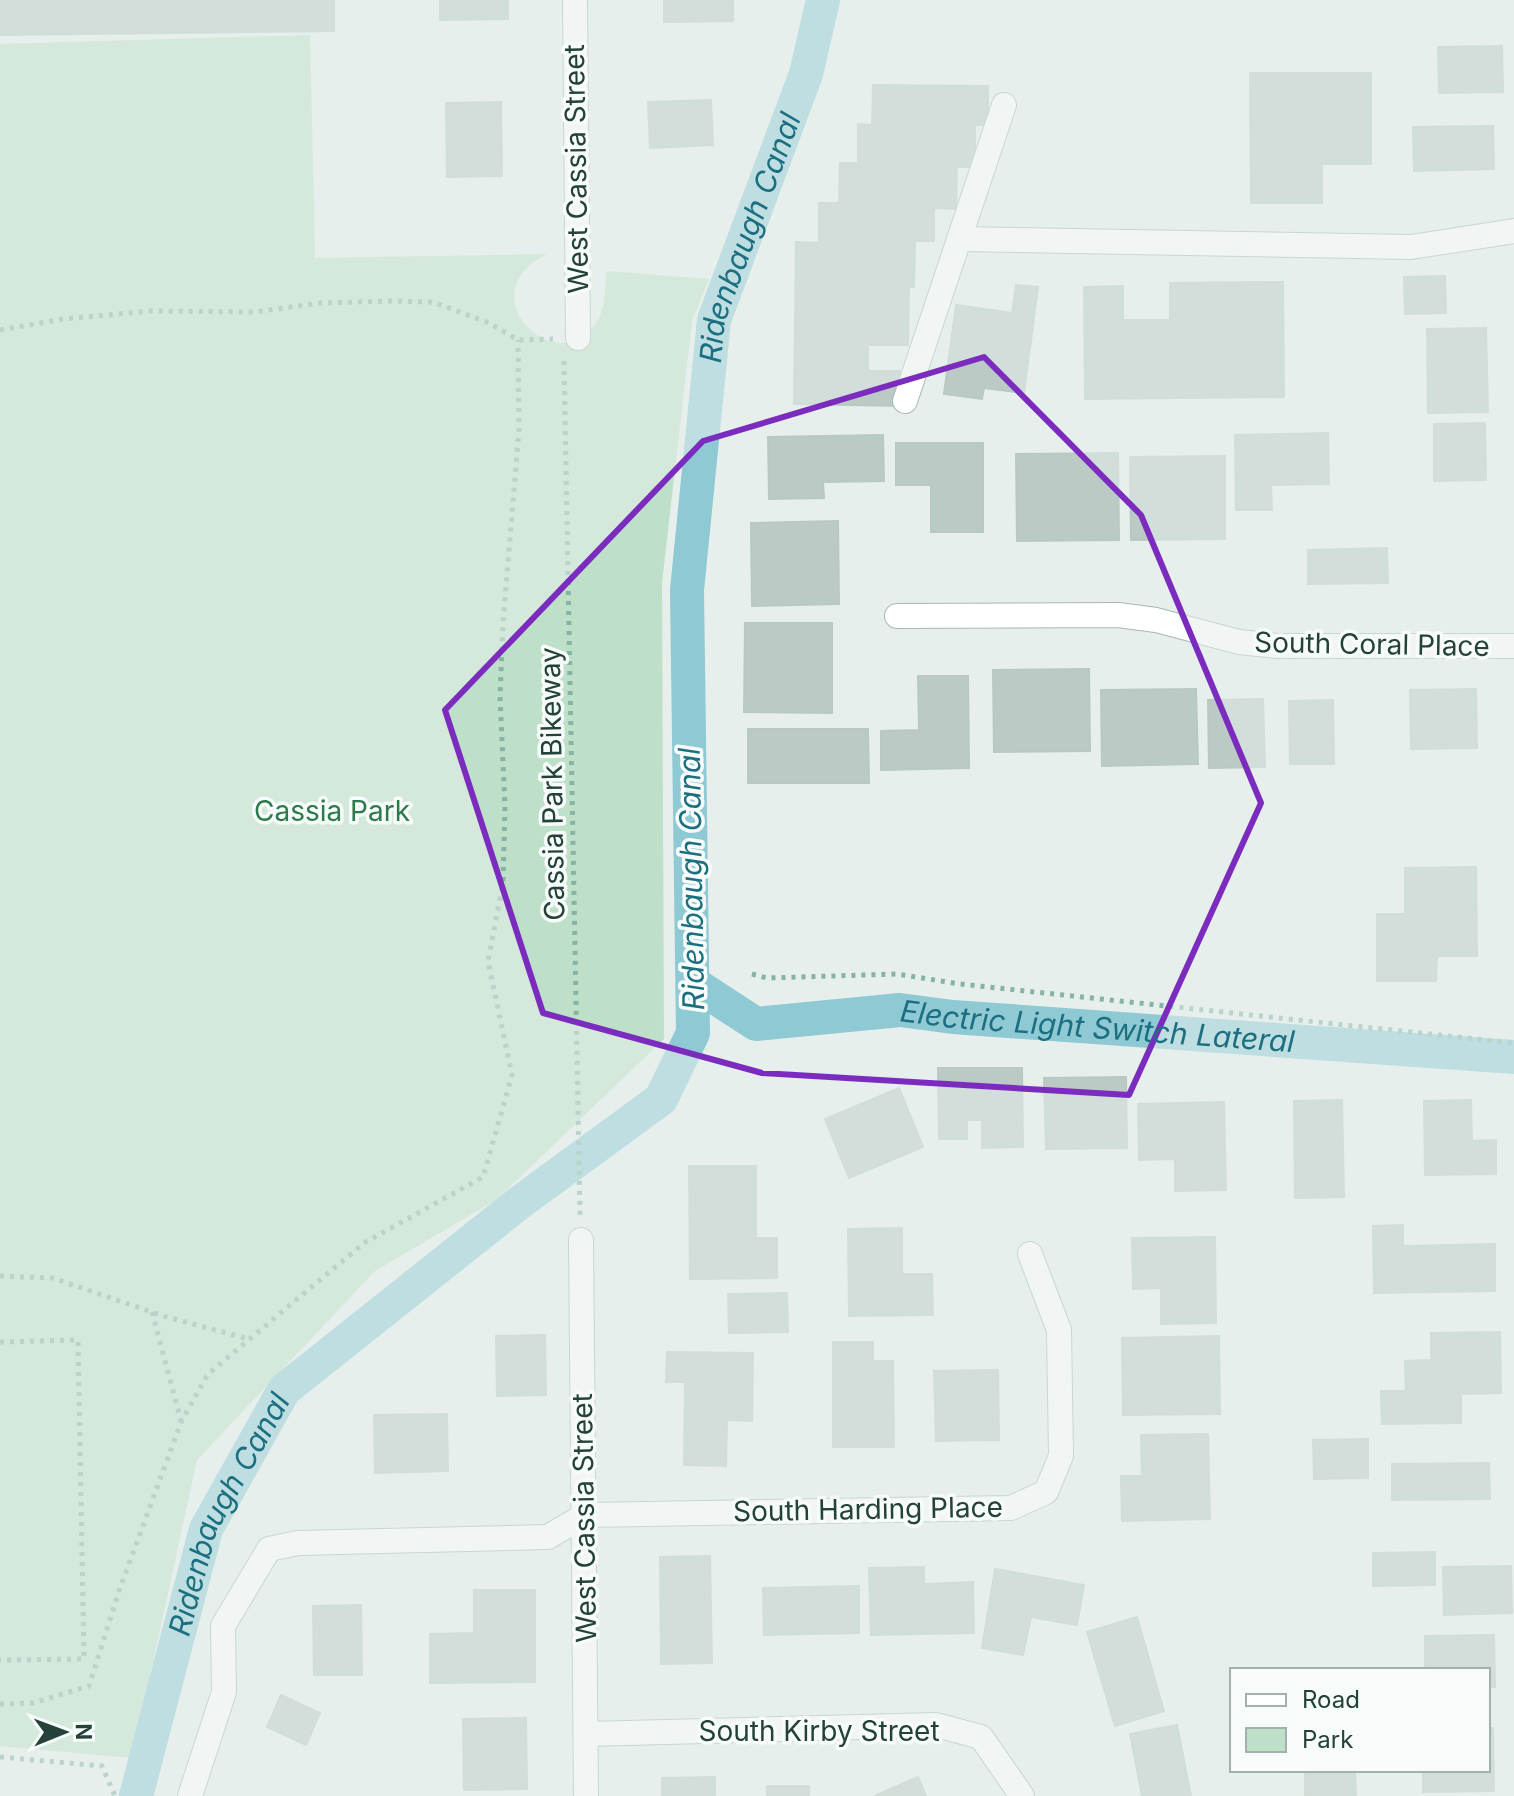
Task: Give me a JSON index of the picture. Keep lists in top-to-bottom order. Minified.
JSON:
{"streets":{"street":["West Cassia Street","South Coral Place","South Harding Place","South Kirby Street"],"path":["Cassia Park Bikeway"]},"crossings":[["West Cassia Street","Cassia Park Bikeway"],["West Cassia Street","South Harding Place"],["West Cassia Street","South Kirby Street"]],"water":["Ridenbaugh Canal","Electric Light Switch Lateral"],"parks":["Cassia Park"],"legend":["Road","Park"],"north":"right"}
